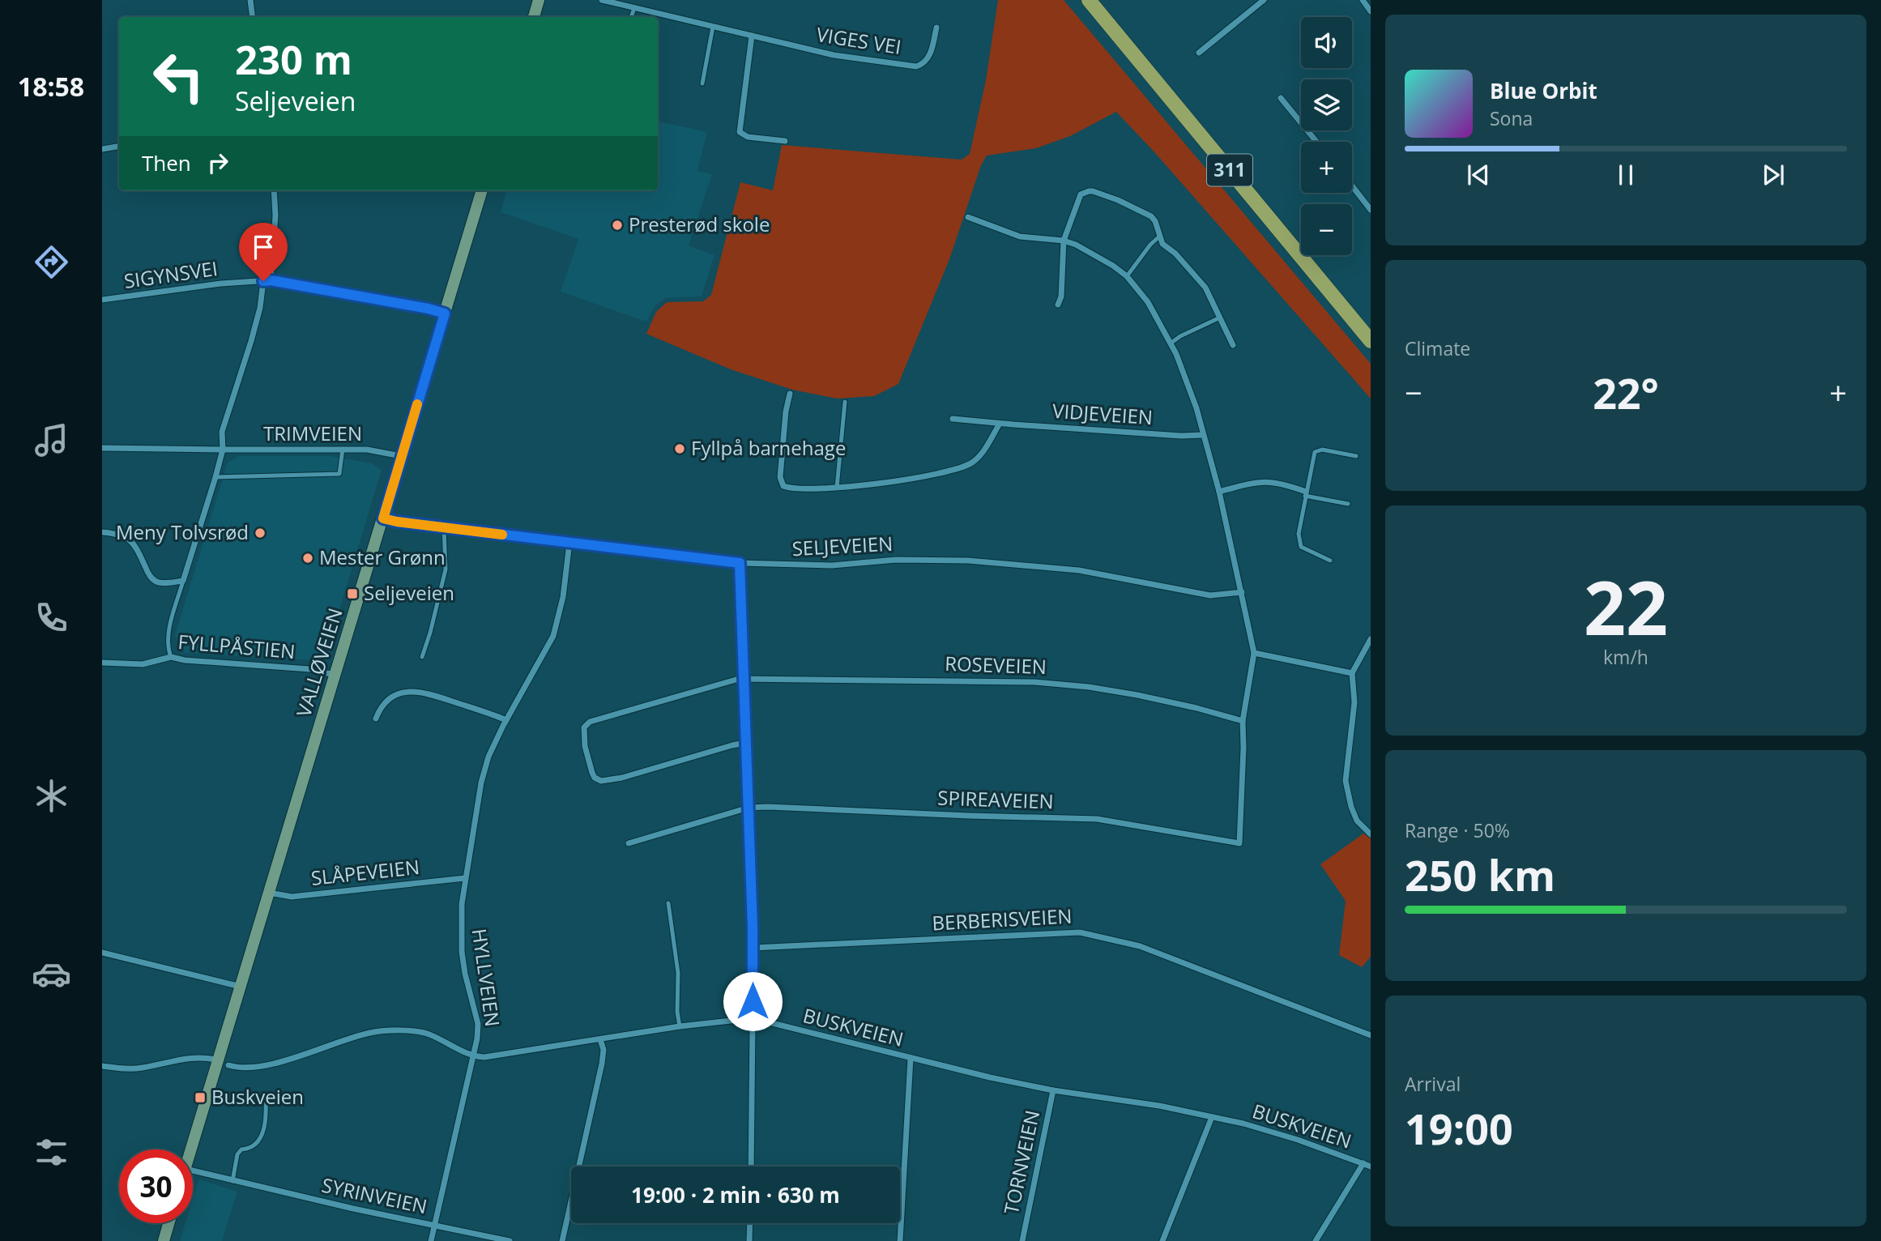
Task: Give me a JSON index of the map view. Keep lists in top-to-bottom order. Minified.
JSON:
{"streets":{"main road":["311","VALLØVEIEN"],"street":["VIGES VEI","SIGYNSVEI","VIDJEVEIEN","TRIMVEIEN","SELJEVEIEN","FYLLPÅSTIEN","ROSEVEIEN","SPIREAVEIEN","SLÅPEVEIEN","BERBERISVEIEN","HYLLVEIEN","BUSKVEIEN","TORNVEIEN","SYRINVEIEN"]},"crossings":[["SIGYNSVEI","VALLØVEIEN"],["TRIMVEIEN","VALLØVEIEN"],["SELJEVEIEN","VALLØVEIEN"],["SELJEVEIEN","HYLLVEIEN"],["FYLLPÅSTIEN","VALLØVEIEN"],["VALLØVEIEN","SLÅPEVEIEN"],["ROSEVEIEN","SPIREAVEIEN"],["SLÅPEVEIEN","HYLLVEIEN"],["HYLLVEIEN","BUSKVEIEN"],["HYLLVEIEN","SYRINVEIEN"],["BUSKVEIEN","TORNVEIEN"]],"places":{"other":["Presterød skole","Fyllpå barnehage","Meny Tolvsrød","Mester Grønn"],"transit":["Seljeveien","Buskveien"]},"page":{"tabs":"18:58","map_buttons":["+","−"],"turn":["230 m","Seljeveien"],"song":["Blue Orbit","Sona"],"then":"Then","tile":["Climate",["22","km/h"],["Range · 50%","250 km"],["Arrival","19:00"]],"heat":["−","22°","+"],"limit":"30","trip":"19:00 · 2 min · 630 m"}}
